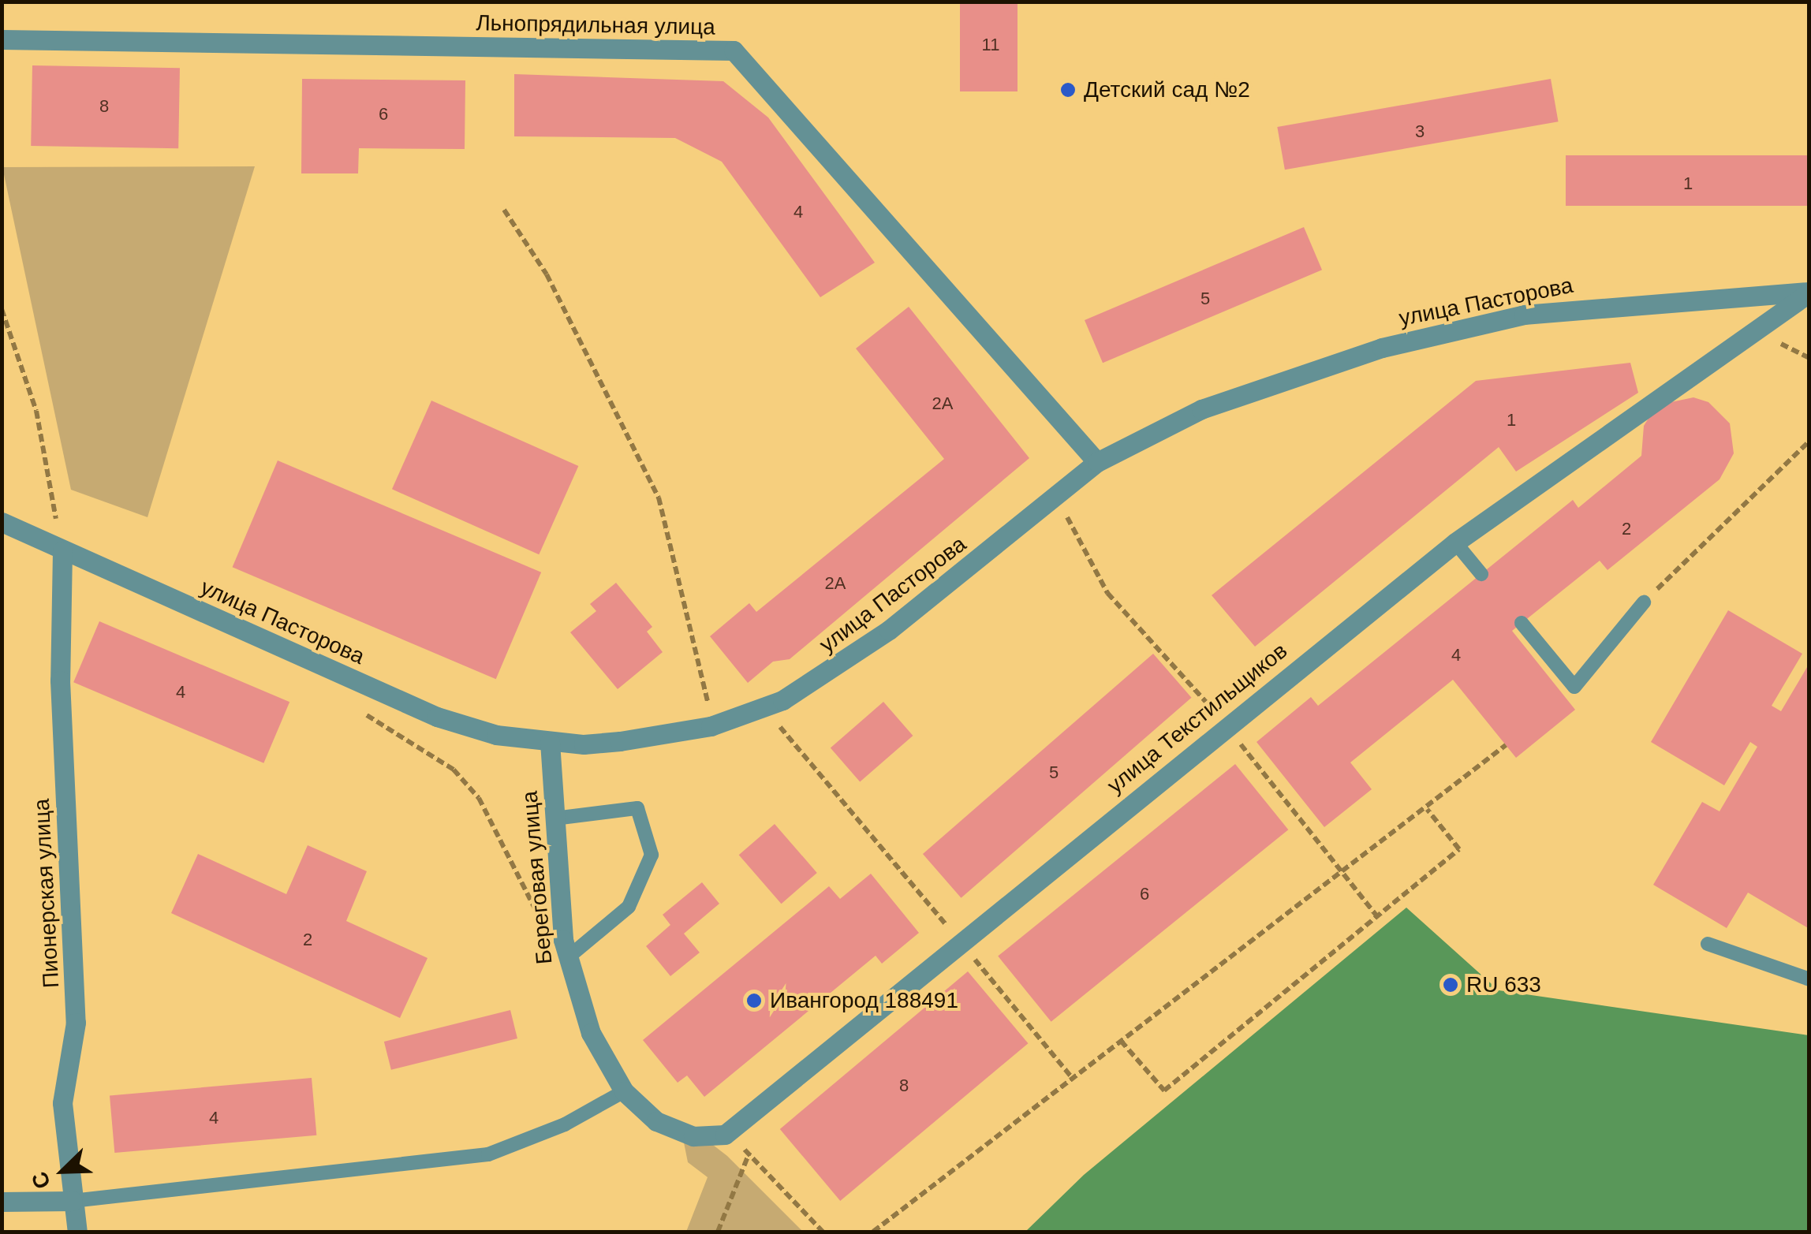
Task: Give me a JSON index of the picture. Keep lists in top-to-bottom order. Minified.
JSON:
{"streets":{"street":["Льнопрядильная улица","улица Пасторова","улица Текстильщиков","Береговая улица","Пионерская улица"]},"crossings":[["Льнопрядильная улица","улица Пасторова"],["улица Пасторова","улица Текстильщиков"],["улица Пасторова","Береговая улица"],["улица Пасторова","Пионерская улица"]],"places":["Детский сад №2","RU 633","Ивангород 188491"],"house_numbers":["11","8","6","3","1","4","5","2А","1","2","2А","4","4","5","6","2","8","4"],"north":"bottom left"}
